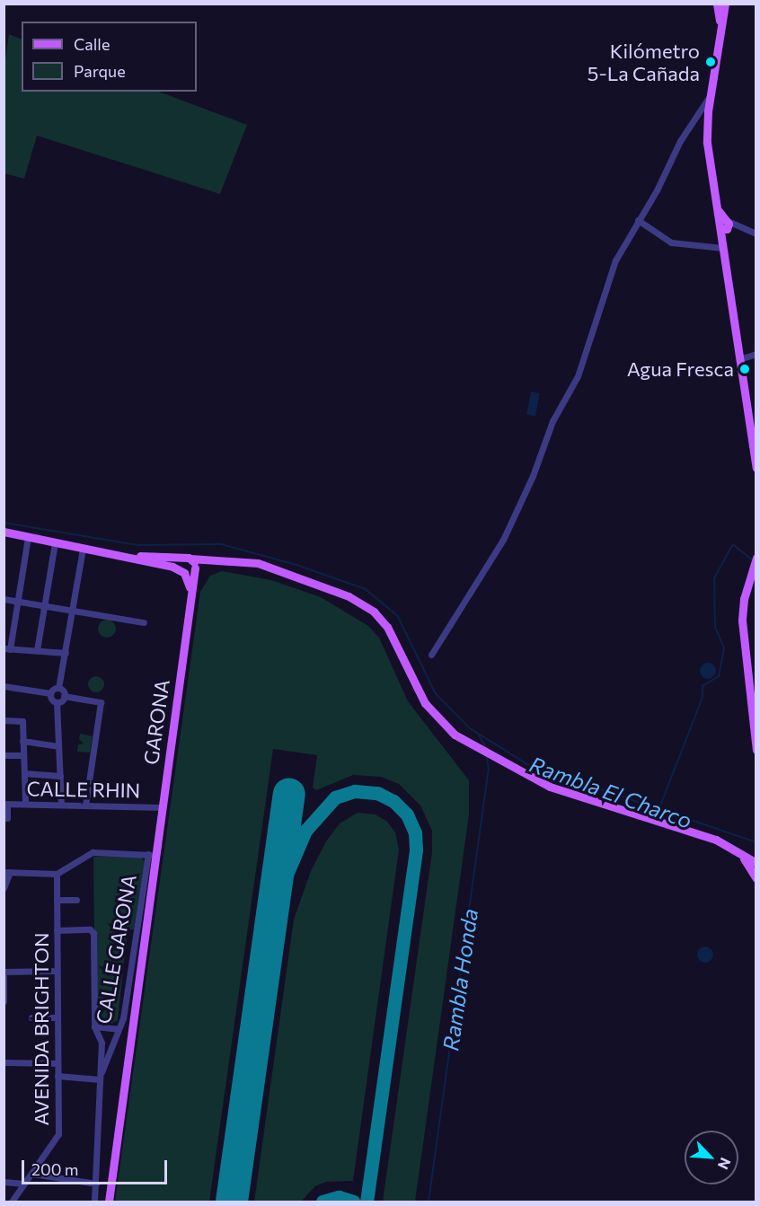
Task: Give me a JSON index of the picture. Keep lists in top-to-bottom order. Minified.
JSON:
{"streets":{"main road":["GARONA"],"street":["CALLE RHIN","CALLE GARONA","AVENIDA BRIGHTON"]},"crossings":[["GARONA","CALLE RHIN"],["GARONA","CALLE GARONA"]],"water":["Rambla El Charco","Rambla Honda"],"places":["Kilómetro 5-La Cañada","Agua Fresca"],"legend":["Calle","Parque"],"scale_bar":"200 m","north":"bottom right"}
